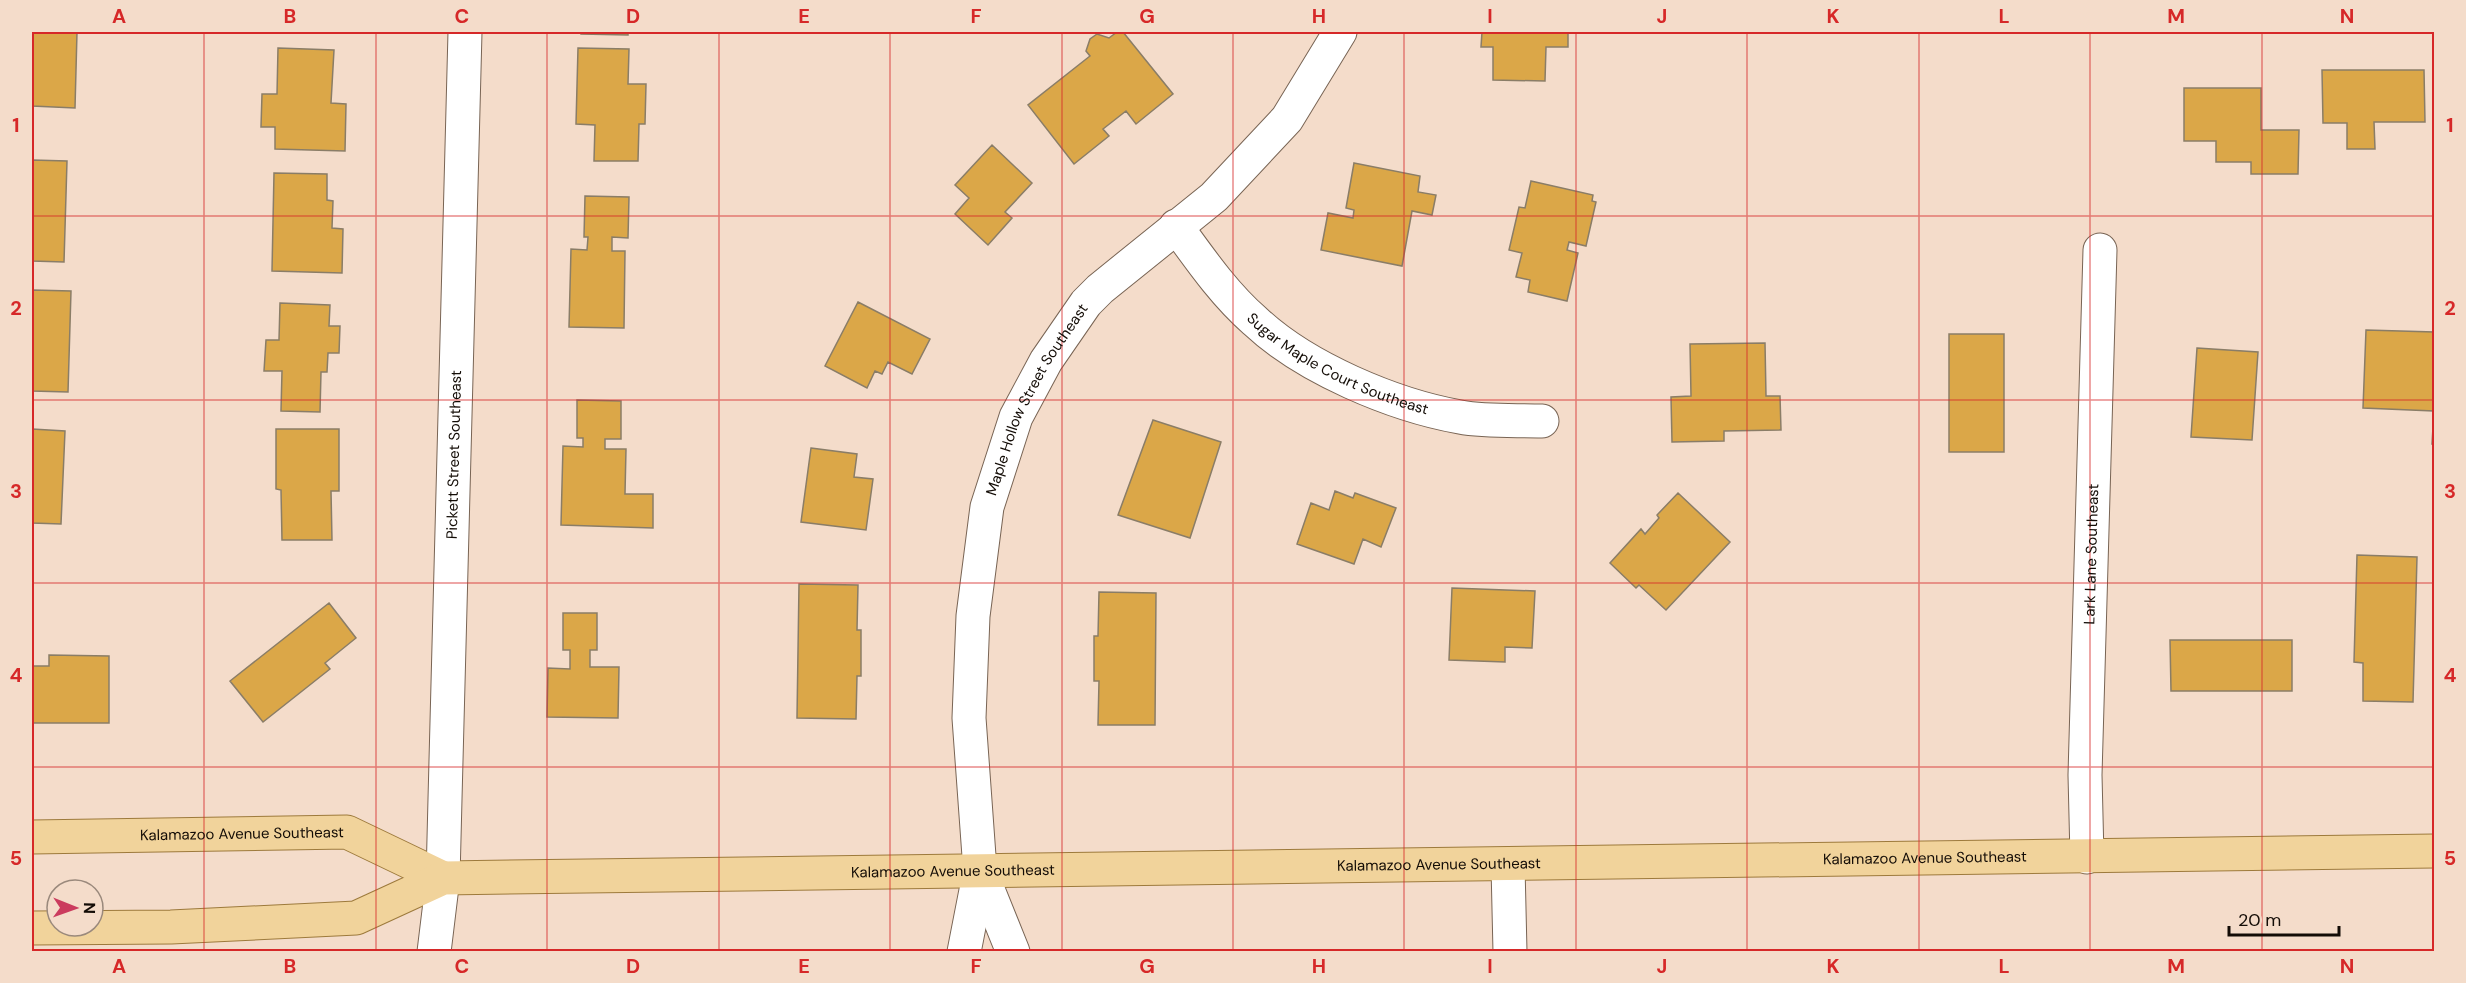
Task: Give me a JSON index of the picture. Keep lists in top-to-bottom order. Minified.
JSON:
{"streets":{"main road":["Kalamazoo Avenue Southeast"],"street":["Sugar Maple Court Southeast","Maple Hollow Street Southeast","Pickett Street Southeast","Lark Lane Southeast"]},"crossings":[["Sugar Maple Court Southeast","Maple Hollow Street Southeast"],["Maple Hollow Street Southeast","Kalamazoo Avenue Southeast"],["Pickett Street Southeast","Kalamazoo Avenue Southeast"],["Lark Lane Southeast","Kalamazoo Avenue Southeast"]],"scale_bar":"20 m","north":"right","grid":{"columns":["A","B","C","D","E","F","G","H","I","J","K","L","M","N"],"rows":["1","2","3","4","5"]}}
